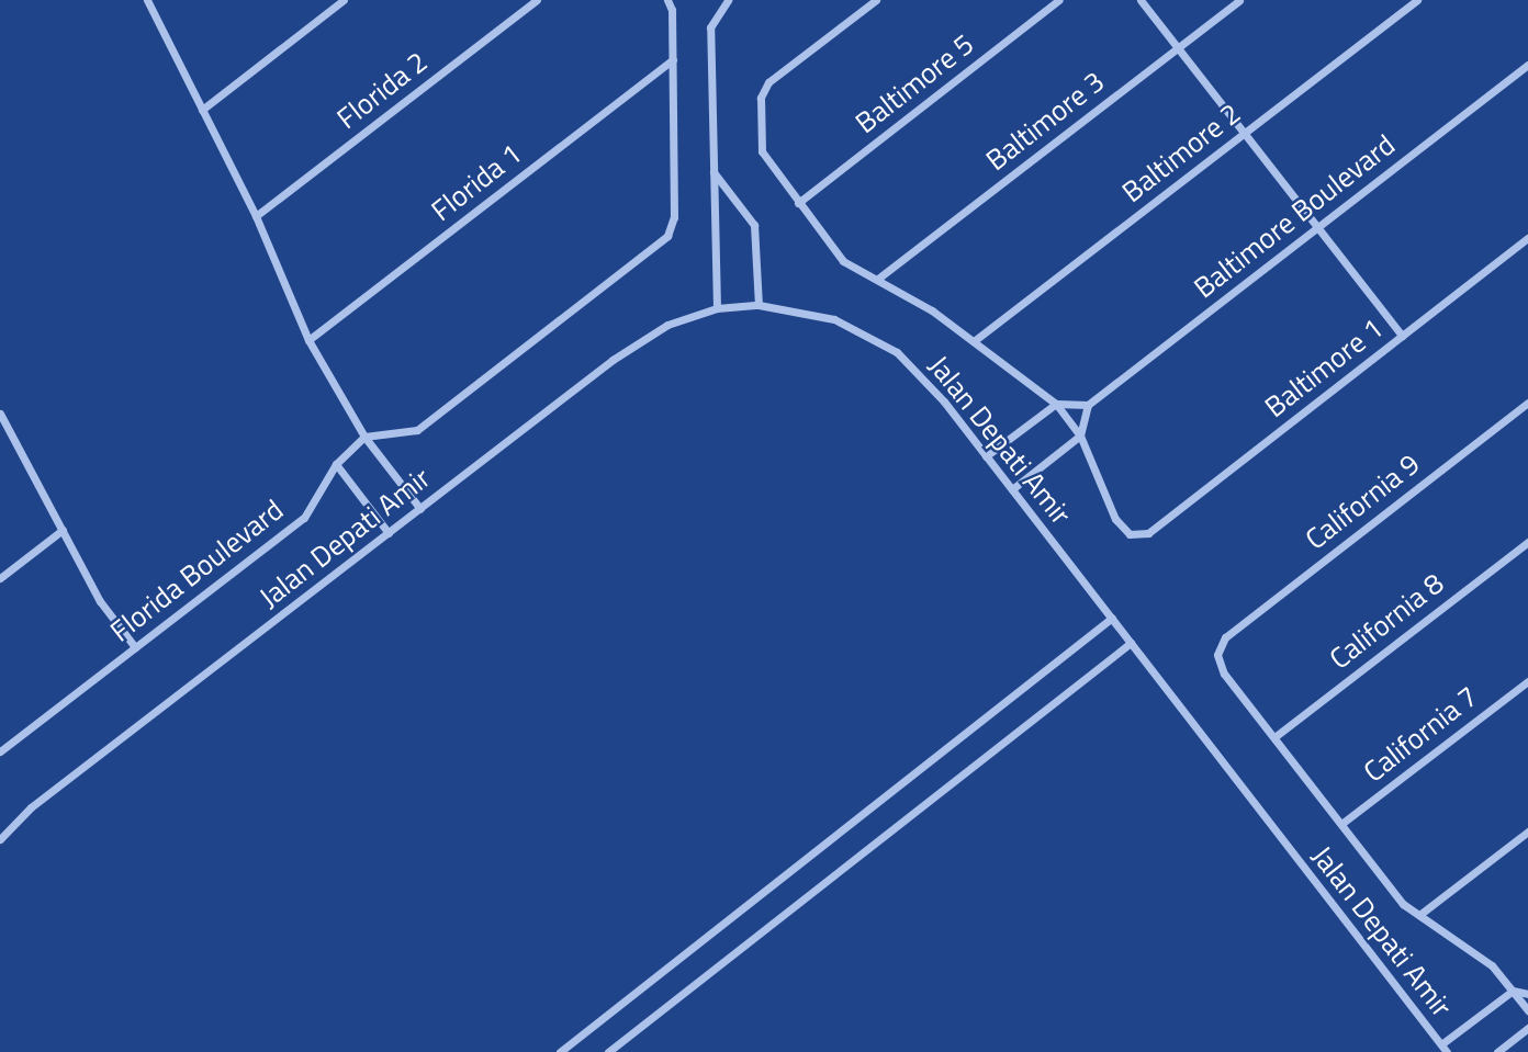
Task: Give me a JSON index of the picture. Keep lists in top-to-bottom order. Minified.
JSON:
{"streets":{"street":["Baltimore 5","Florida 2","Baltimore 3","Baltimore 2","Florida 1","Baltimore Boulevard","Baltimore 1","Jalan Depati Amir","California 9","Florida Boulevard","California 8","California 7"]},"crossings":[["California 9","California 8"]]}
